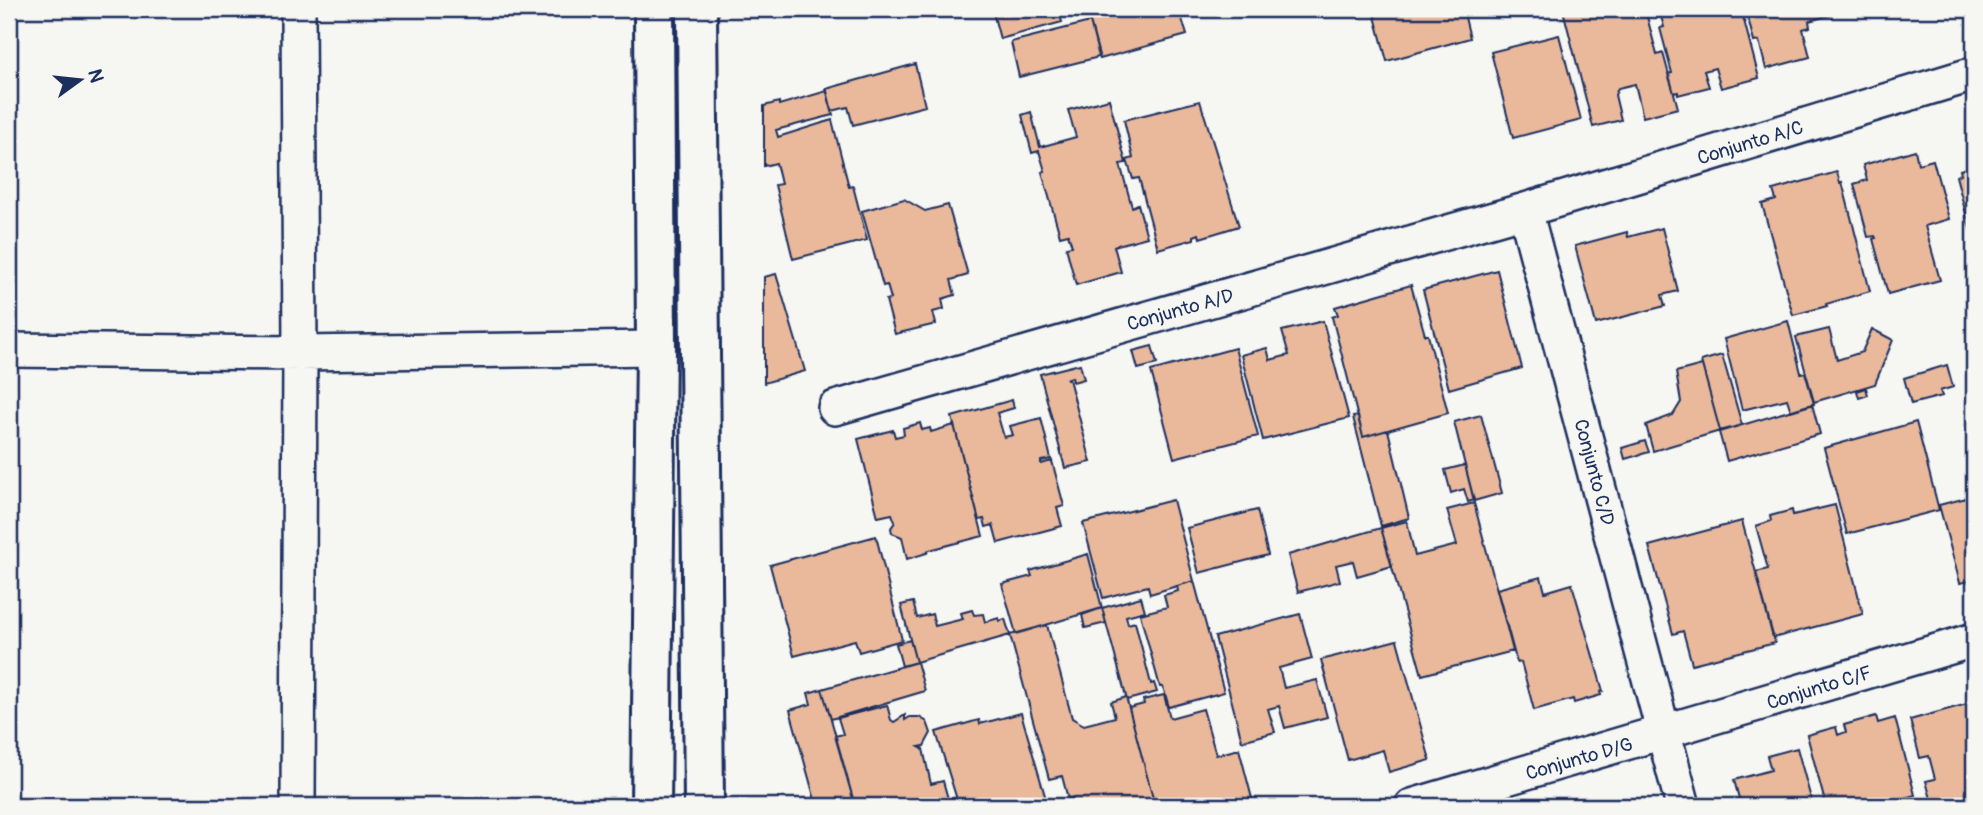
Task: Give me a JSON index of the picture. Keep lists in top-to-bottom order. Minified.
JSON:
{"streets":{"street":["Conjunto A/C","Conjunto A/D","Conjunto C/D","Conjunto C/F","Conjunto D/G"]},"crossings":[["Conjunto A/C","Conjunto A/D"],["Conjunto A/C","Conjunto C/D"],["Conjunto A/D","Conjunto C/D"],["Conjunto C/D","Conjunto C/F"],["Conjunto C/D","Conjunto D/G"],["Conjunto C/F","Conjunto D/G"]],"north":"right"}
